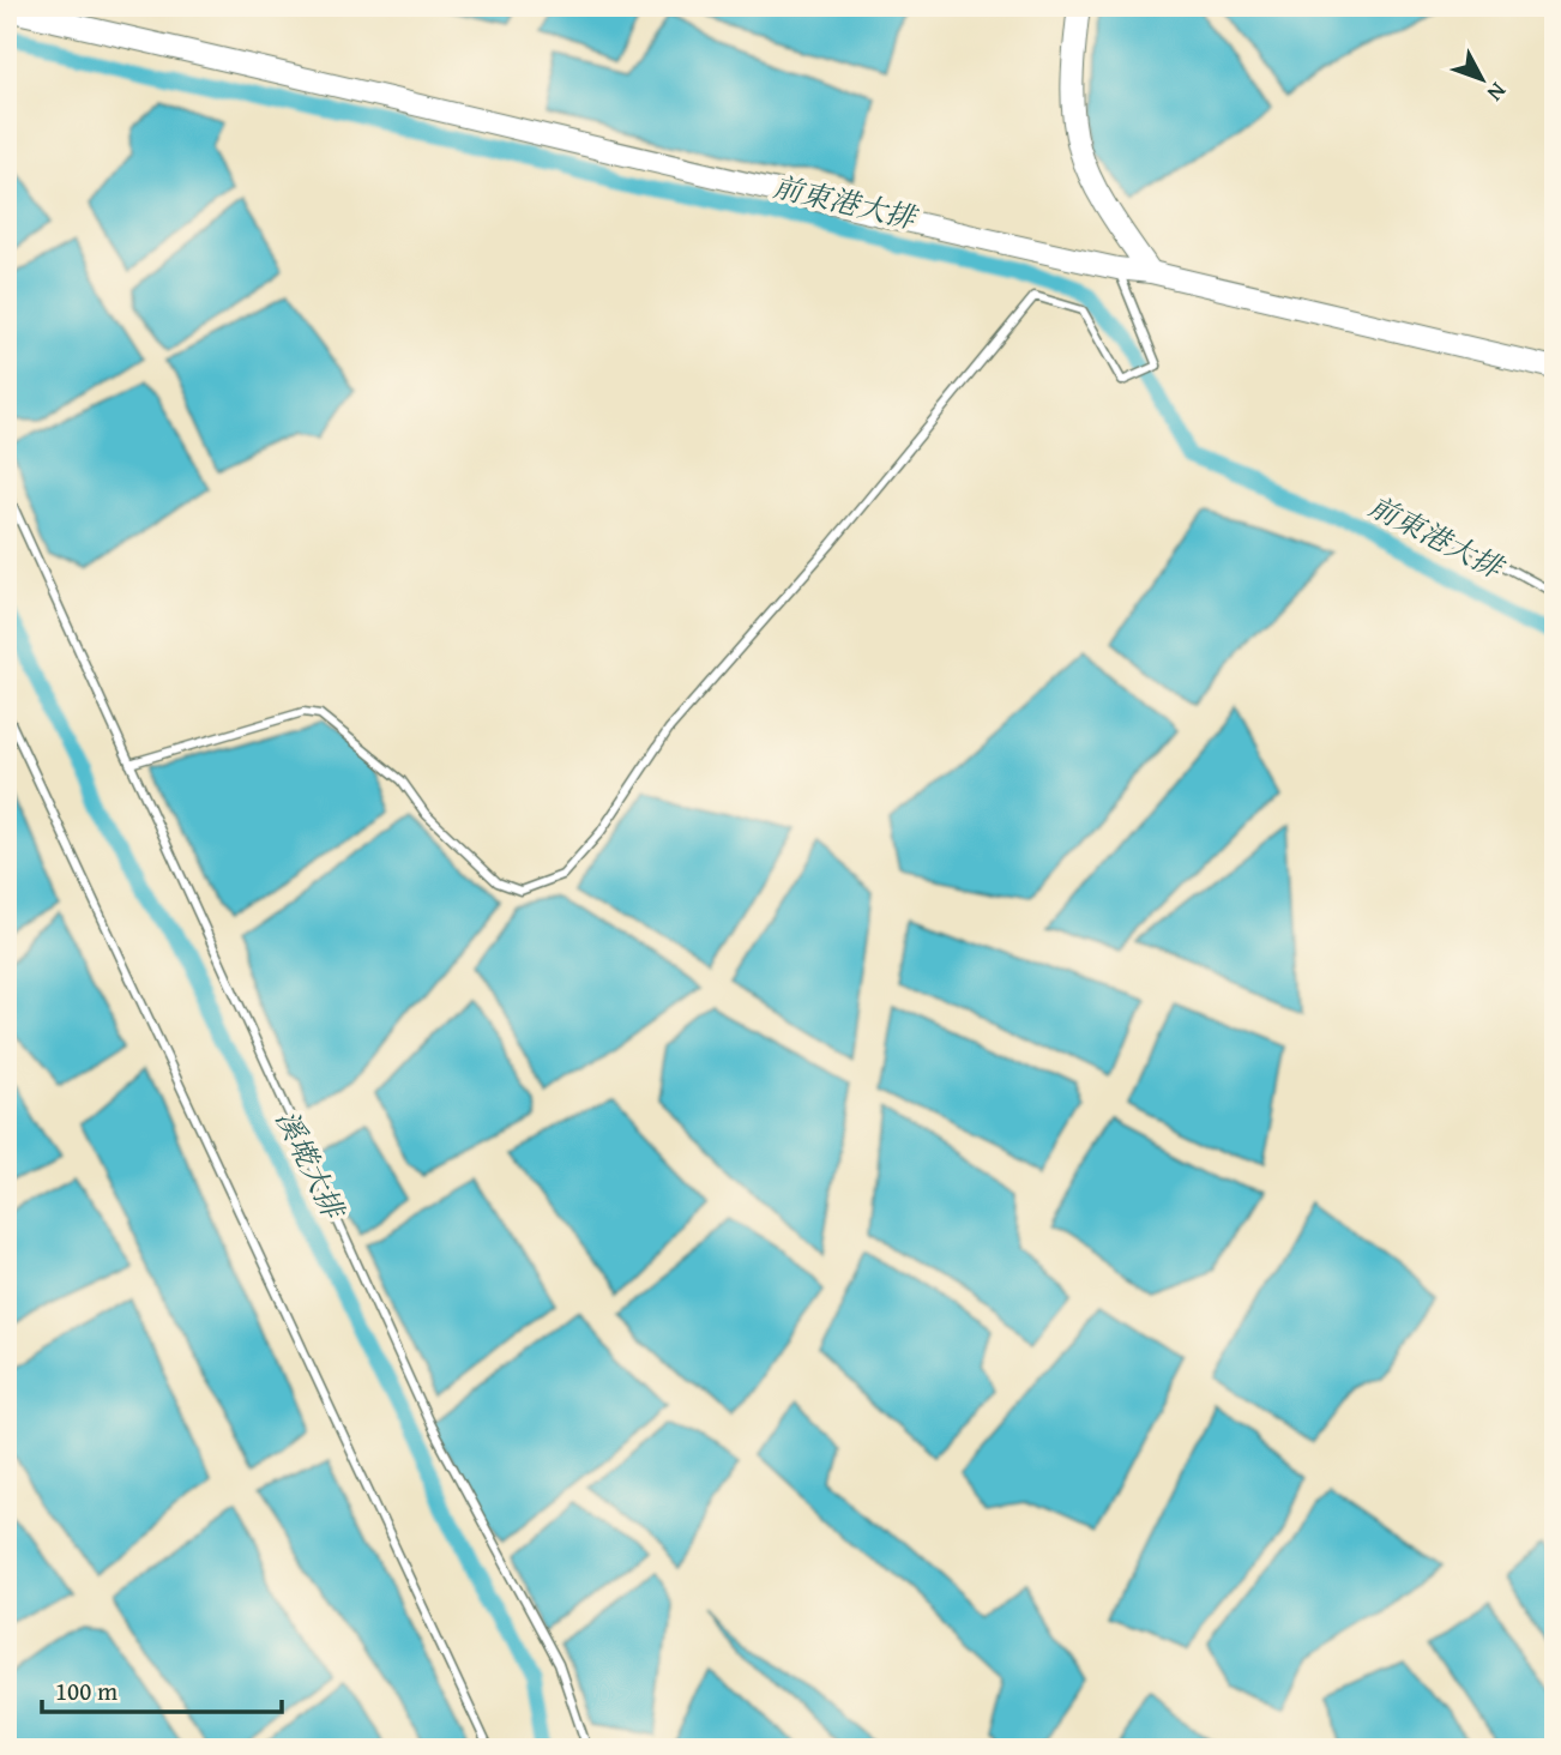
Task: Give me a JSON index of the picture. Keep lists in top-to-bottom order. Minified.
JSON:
{"water":["前東港大排","溪墘大排"],"scale_bar":"100 m","north":"bottom right"}
